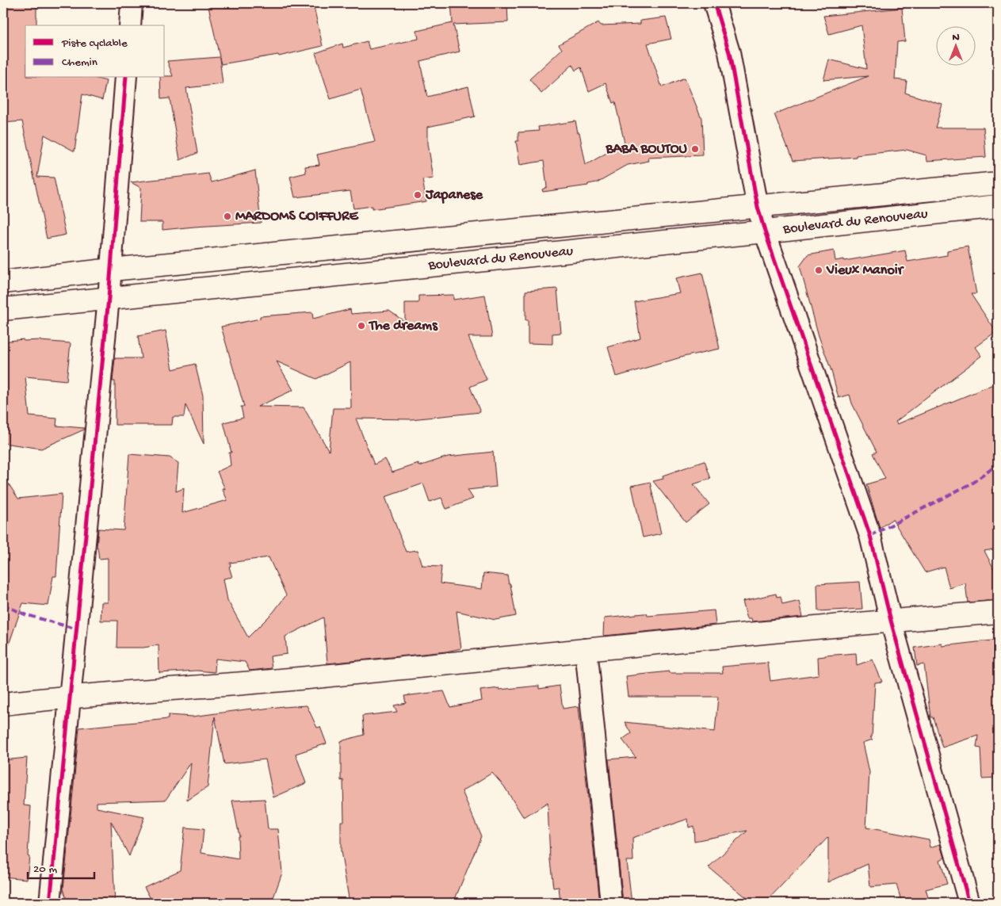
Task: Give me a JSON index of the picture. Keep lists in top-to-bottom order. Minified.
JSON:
{"streets":{"main road":["Boulevard du Renouveau"]},"places":["BABA BOUTOU","Japanese","MARDOMS COIFFURE","Vieux Manoir","The dreams"],"legend":["Piste cyclable","Chemin"],"scale_bar":"20 m","north":"top"}
